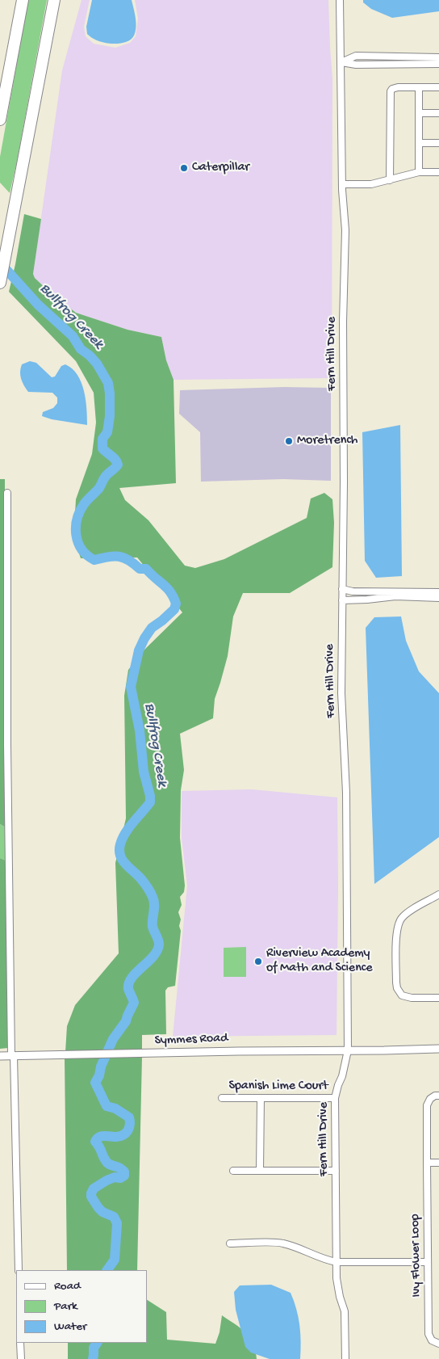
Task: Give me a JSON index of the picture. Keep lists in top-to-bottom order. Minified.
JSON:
{"streets":{"street":["Fern Hill Drive","Symmes Road","Spanish Lime Court","Ivy Flower Loop"]},"crossings":[["Fern Hill Drive","Symmes Road"],["Fern Hill Drive","Spanish Lime Court"]],"water":["Bullfrog Creek"],"places":["Caterpillar","Moretrench","Riverview Academy of Math and Science"],"legend":["Road","Park","Water"]}
